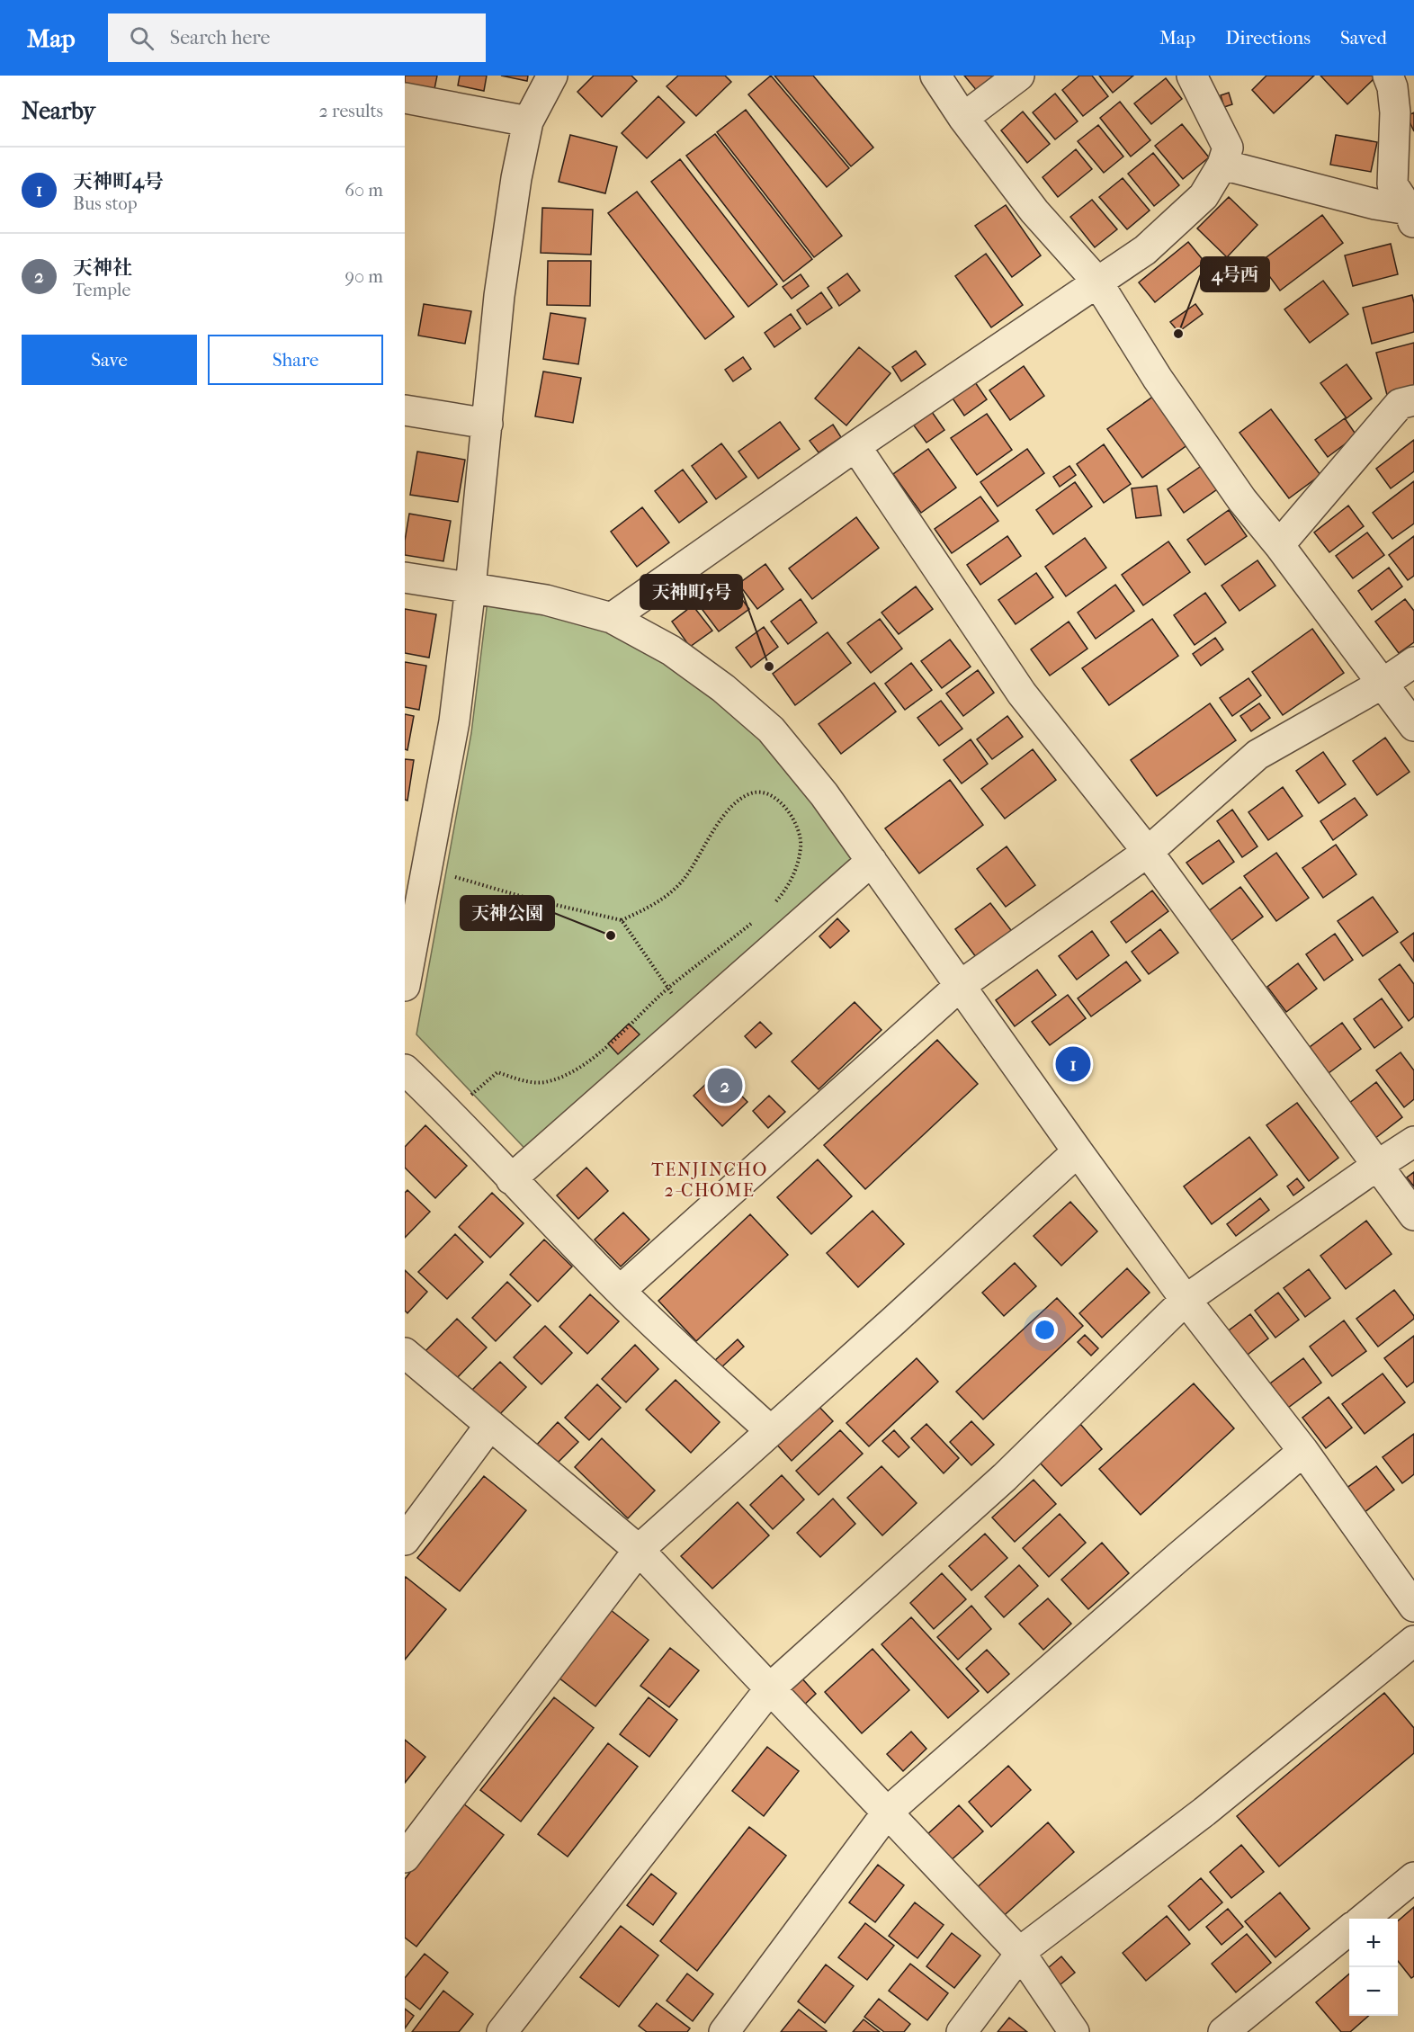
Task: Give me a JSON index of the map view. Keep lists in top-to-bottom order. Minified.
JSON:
{"districts":["TENJINCHO 2-CHOME"],"places":["4号西","天神町5号","天神公園"],"page":{"header":"Map","search":"Search here","nav":["Map","Directions","Saved"],"heading":["Nearby","2 results"],"list":[{"mark":"1","name":"天神町4号","note":"Bus stop","value":"60 m"},{"mark":"2","name":"天神社","note":"Temple","value":"90 m"}],"buttons":["Save","Share"],"pins":["1","2"],"map_buttons":["+","−"]}}
